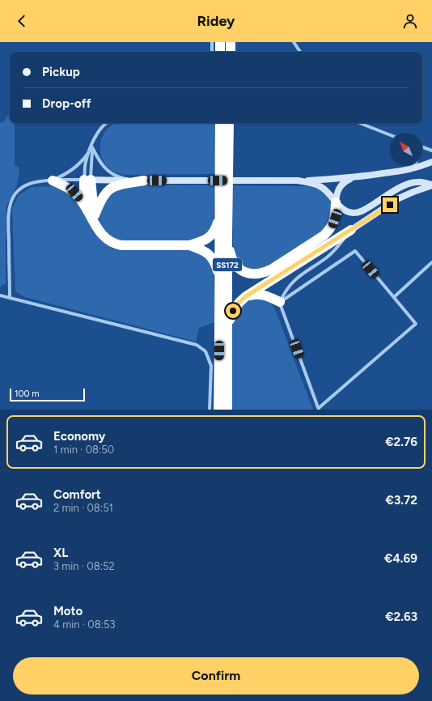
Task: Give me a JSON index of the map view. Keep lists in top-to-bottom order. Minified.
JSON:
{"streets":{"highway":["SS172"]},"scale_bar":"100 m","north":"top left","page":{"header":"Ridey","banner":["Pickup","Drop-off"],"scale":"100 m","list":[{"name":"Economy","note":"1 min · 08:50","value":"€2.76"},{"name":"Comfort","note":"2 min · 08:51","value":"€3.72"},{"name":"XL","note":"3 min · 08:52","value":"€4.69"},{"name":"Moto","note":"4 min · 08:53","value":"€2.63"}],"buttons":"Confirm"}}
